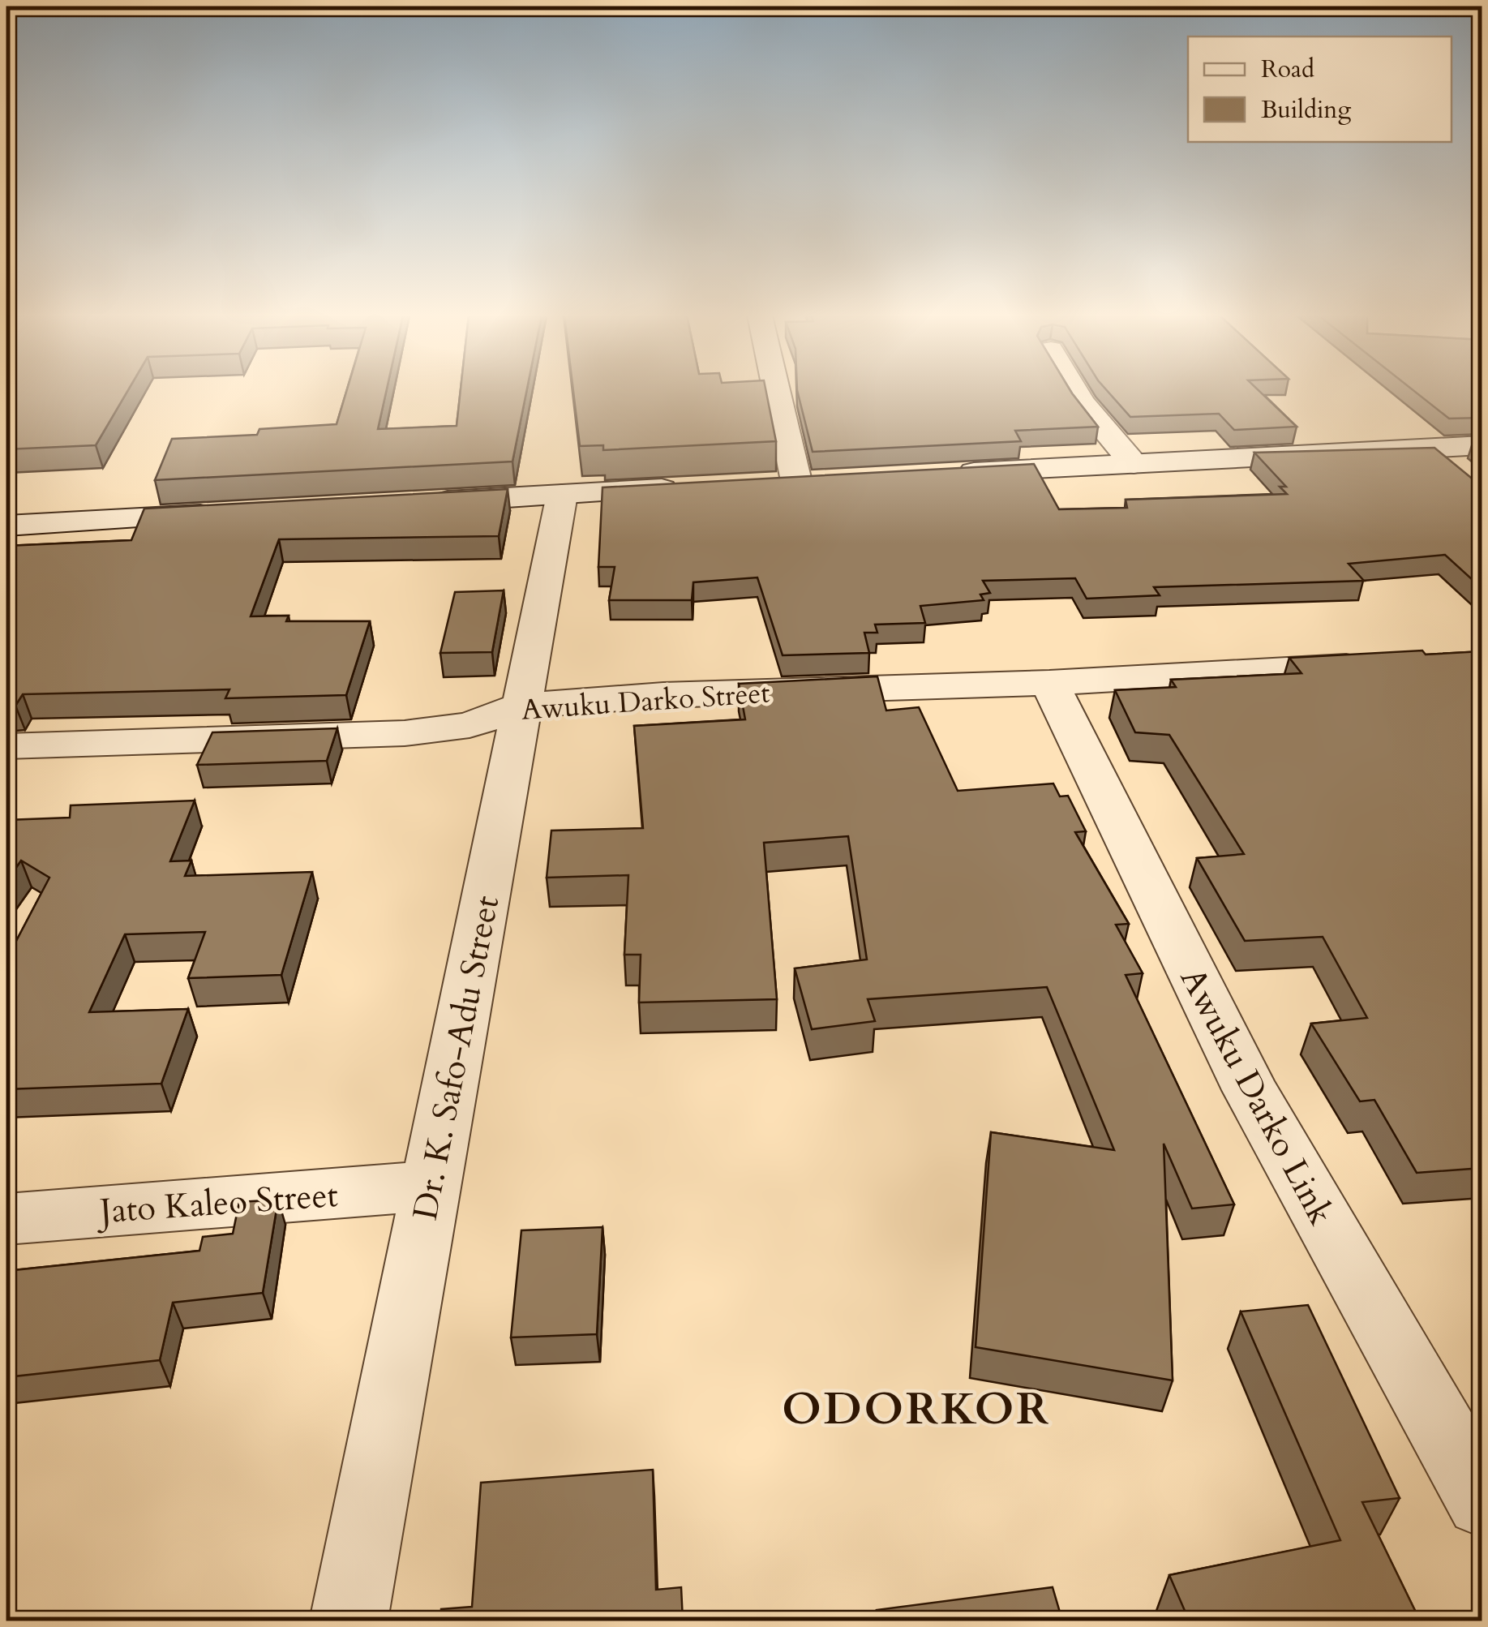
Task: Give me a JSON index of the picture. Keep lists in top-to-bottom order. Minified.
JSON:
{"streets":{"street":["Awuku Darko Street","Dr. K. Safo-Adu Street","Awuku Darko Link","Jato Kaleo Street"]},"crossings":[["Awuku Darko Street","Dr. K. Safo-Adu Street"],["Awuku Darko Street","Awuku Darko Link"],["Dr. K. Safo-Adu Street","Jato Kaleo Street"]],"districts":["ODORKOR"],"legend":["Road","Building"]}
